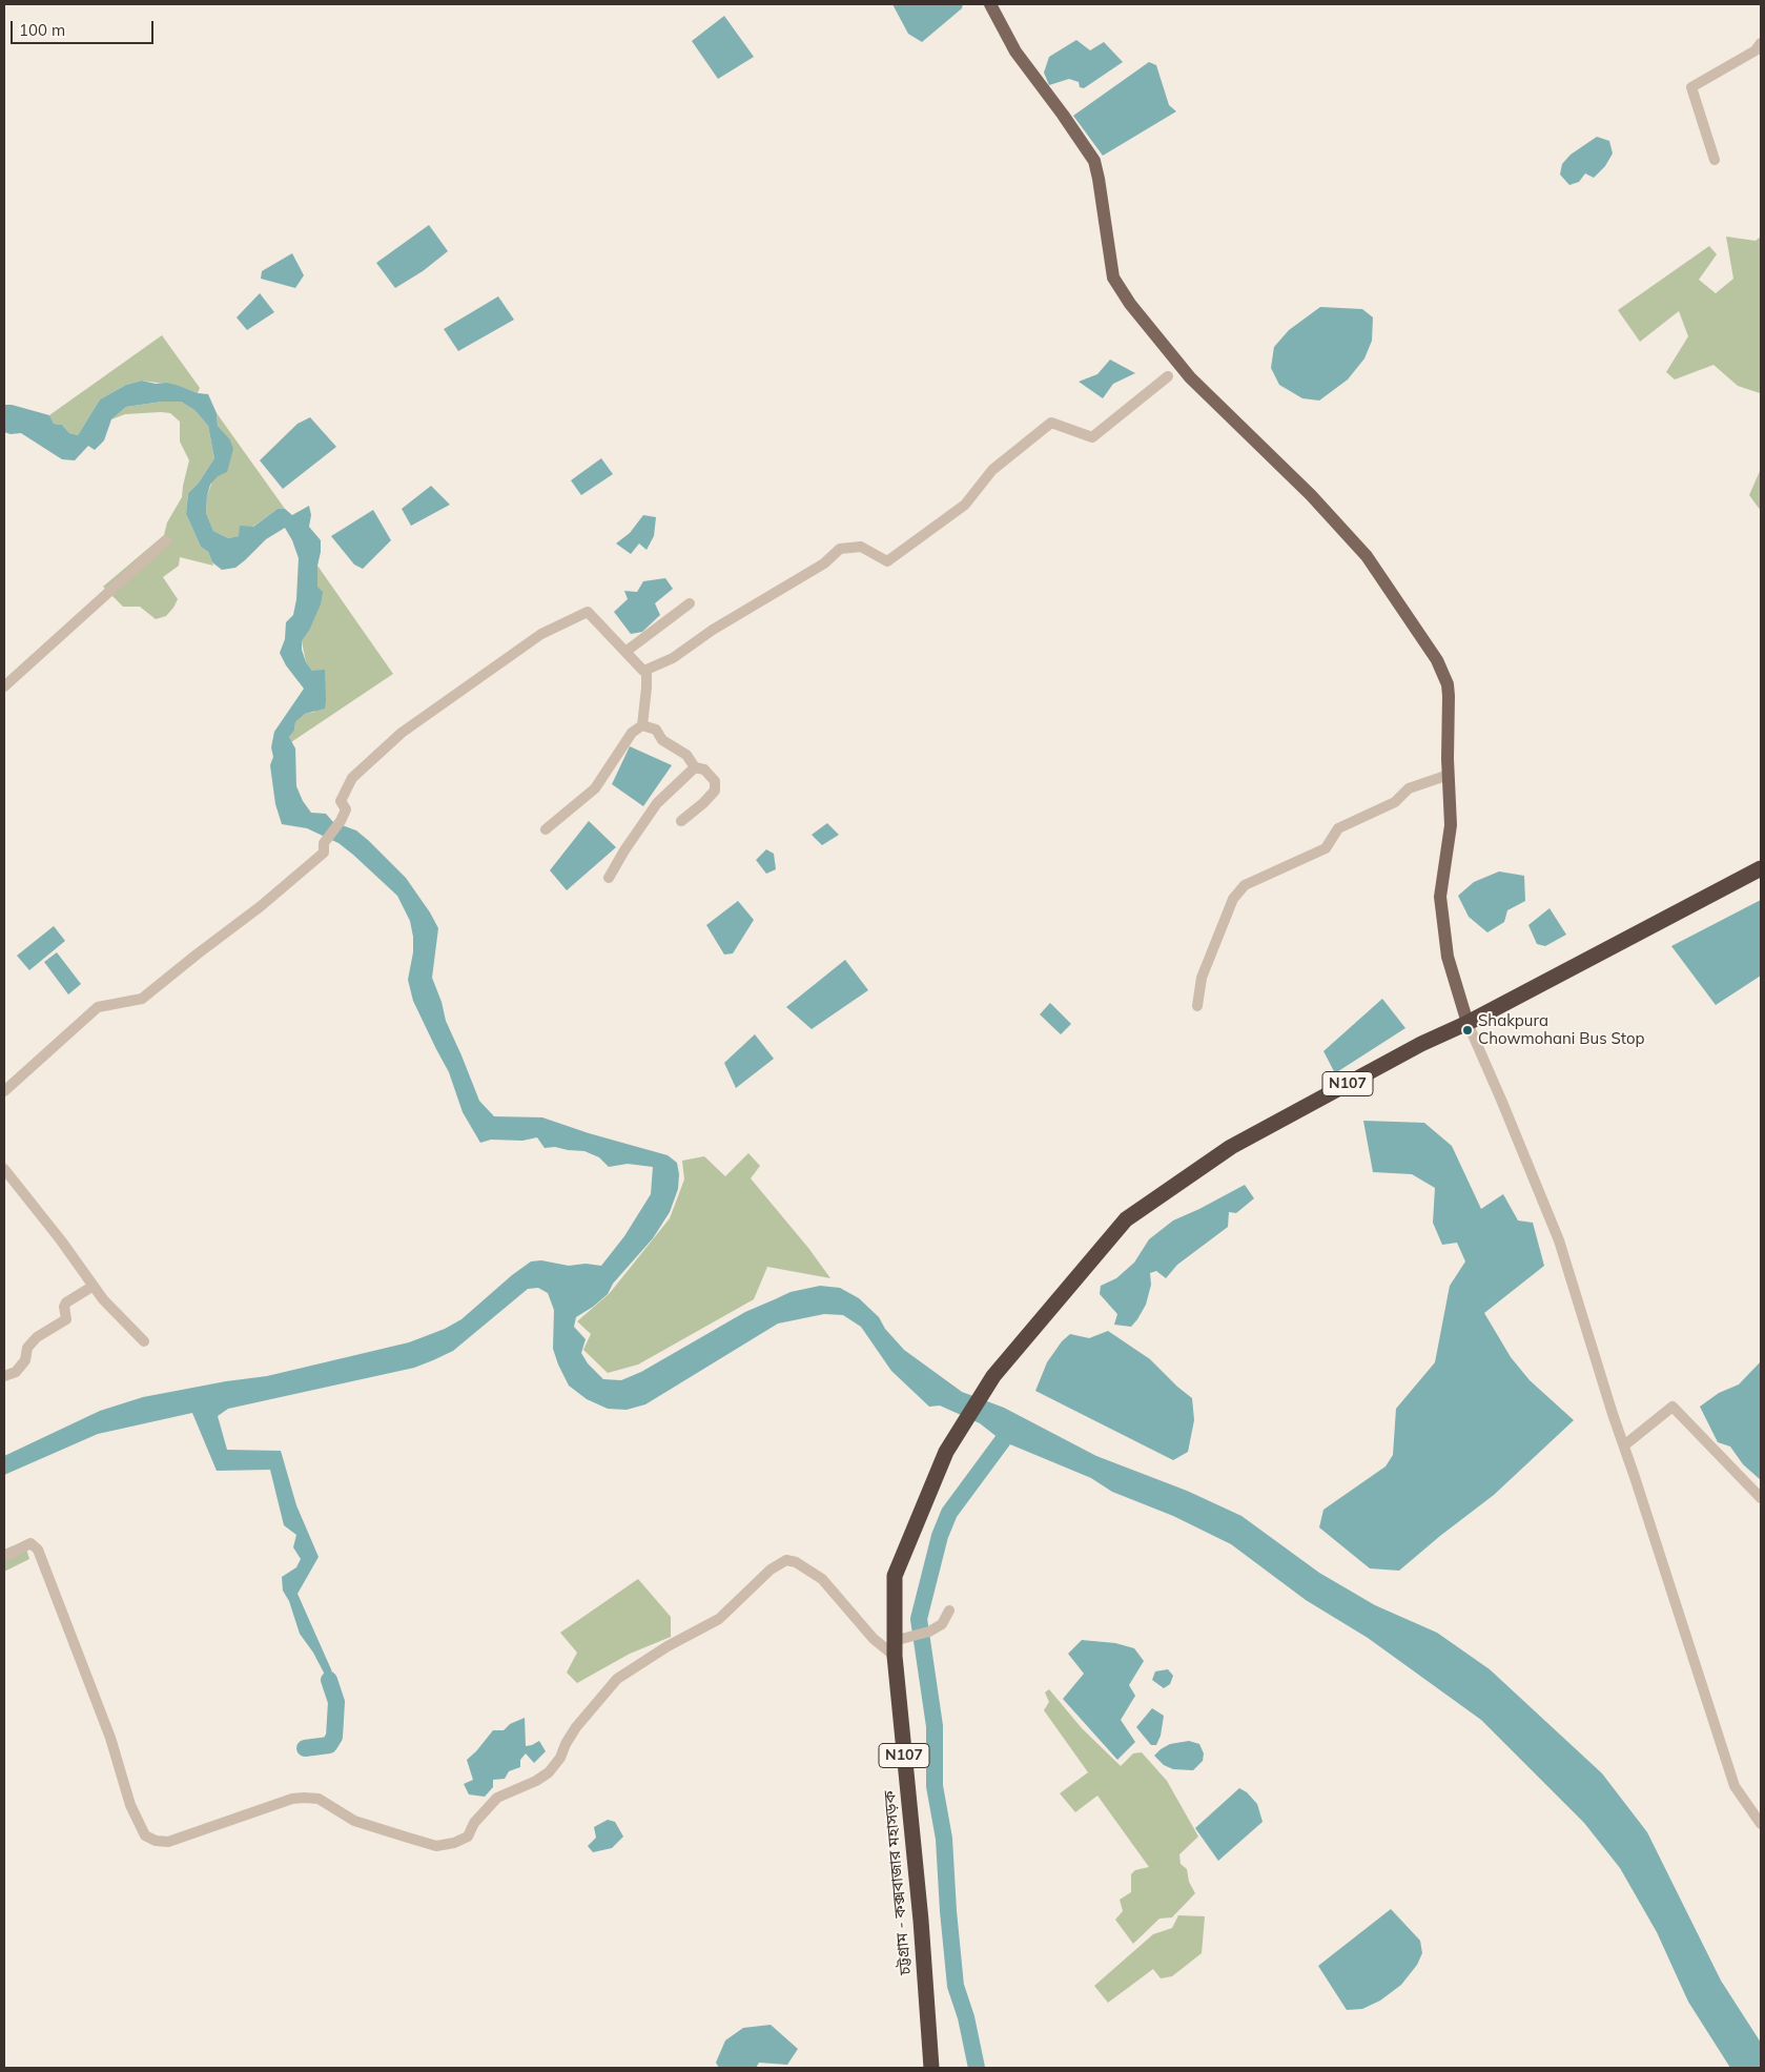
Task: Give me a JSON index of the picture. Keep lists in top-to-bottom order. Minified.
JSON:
{"streets":{"highway":["N107","চট্টগ্রাম - কক্সবাজার মহাসড়ক"]},"crossings":[["N107","চট্টগ্রাম - কক্সবাজার মহাসড়ক"]],"places":["Shakpura Chowmohani Bus Stop"],"scale_bar":"100 m"}
